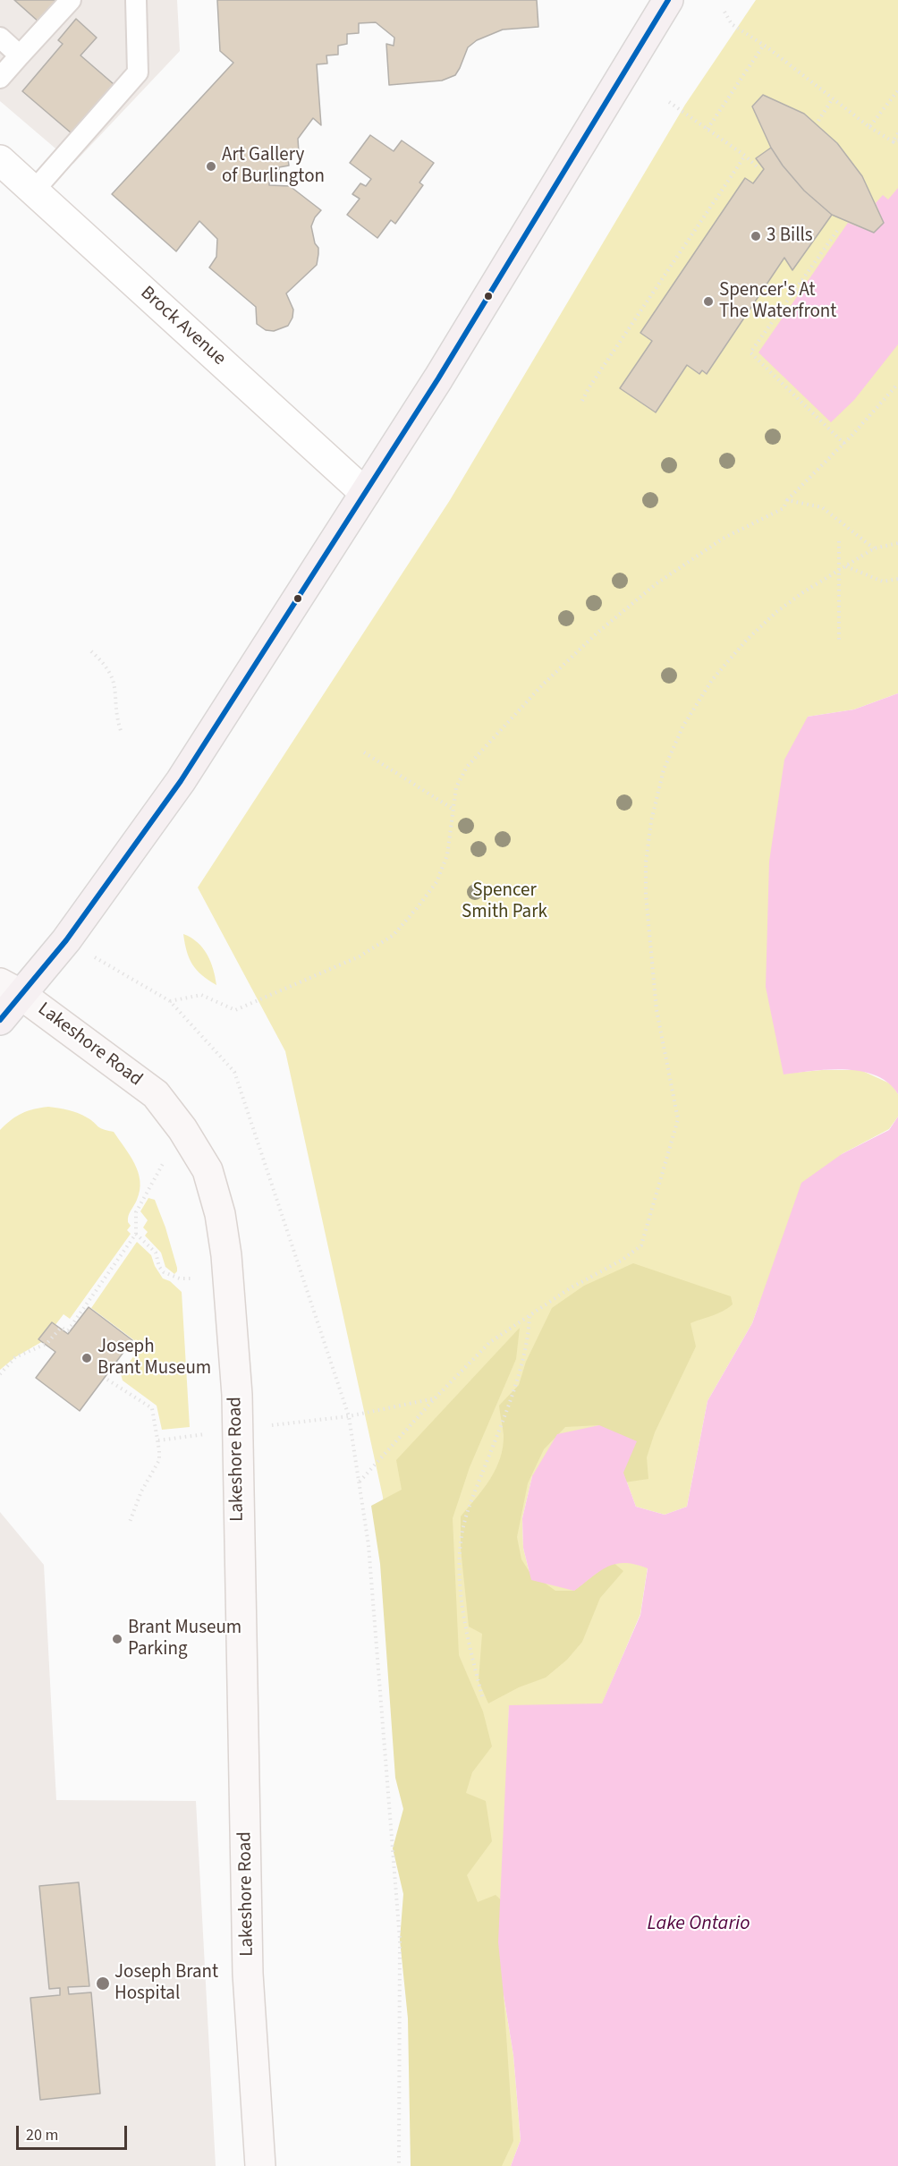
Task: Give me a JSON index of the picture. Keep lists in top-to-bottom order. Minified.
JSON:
{"streets":{"main road":["Lakeshore Road"],"street":["Brock Avenue"]},"crossings":[["Brock Avenue","Lakeshore Road"]],"water":["Lake Ontario"],"parks":["Spencer Smith Park"],"places":["Art Gallery of Burlington","3 Bills","Spencer's At The Waterfront","Joseph Brant Museum","Brant Museum Parking","Joseph Brant Hospital"],"scale_bar":"20 m"}
